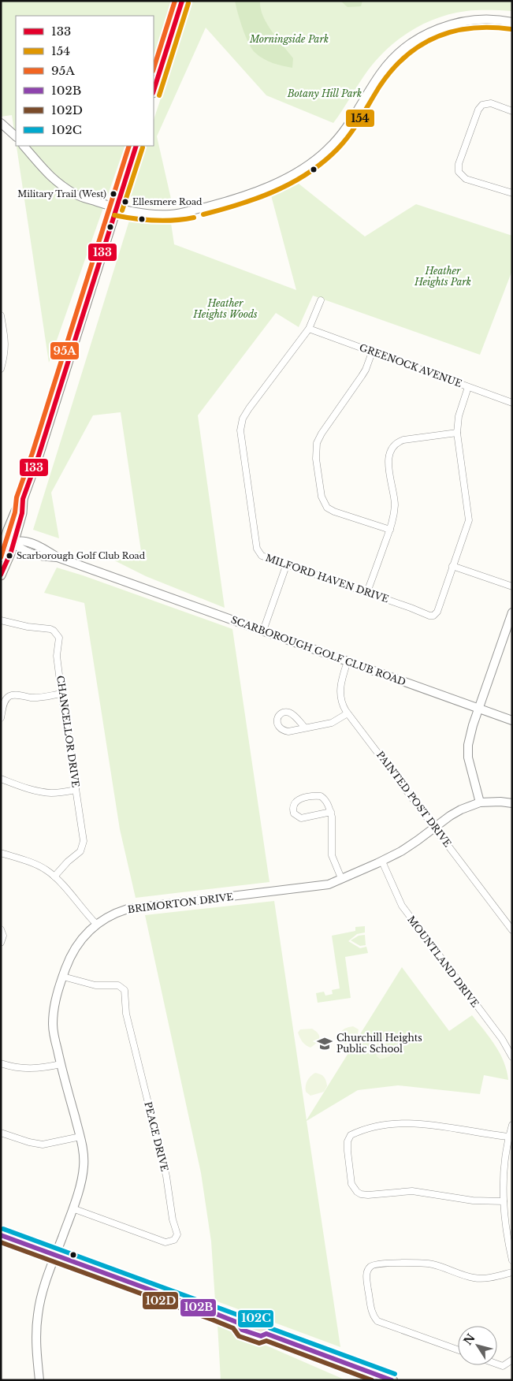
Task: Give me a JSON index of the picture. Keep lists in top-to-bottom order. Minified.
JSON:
{"streets":{"street":["GREENOCK AVENUE","MILFORD HAVEN DRIVE","SCARBOROUGH GOLF CLUB ROAD","CHANCELLOR DRIVE","PAINTED POST DRIVE","BRIMORTON DRIVE","MOUNTLAND DRIVE","PEACE DRIVE"]},"crossings":[["GREENOCK AVENUE","MILFORD HAVEN DRIVE"],["SCARBOROUGH GOLF CLUB ROAD","PAINTED POST DRIVE"],["PAINTED POST DRIVE","BRIMORTON DRIVE"],["BRIMORTON DRIVE","MOUNTLAND DRIVE"],["BRIMORTON DRIVE","PEACE DRIVE"]],"parks":["Morningside Park","Botany Hill Park","Heather Heights Park","Heather Heights Woods"],"places":{"other":["Military Trail (West)","Ellesmere Road","Scarborough Golf Club Road"],"school or university":["Churchill Heights Public School"]},"lines":["transit line 133","transit line 95A","transit line 154","transit line 102C","transit line 102B","transit line 102D"],"legend":["133","154","95A","102B","102D","102C"],"north":"top left"}
